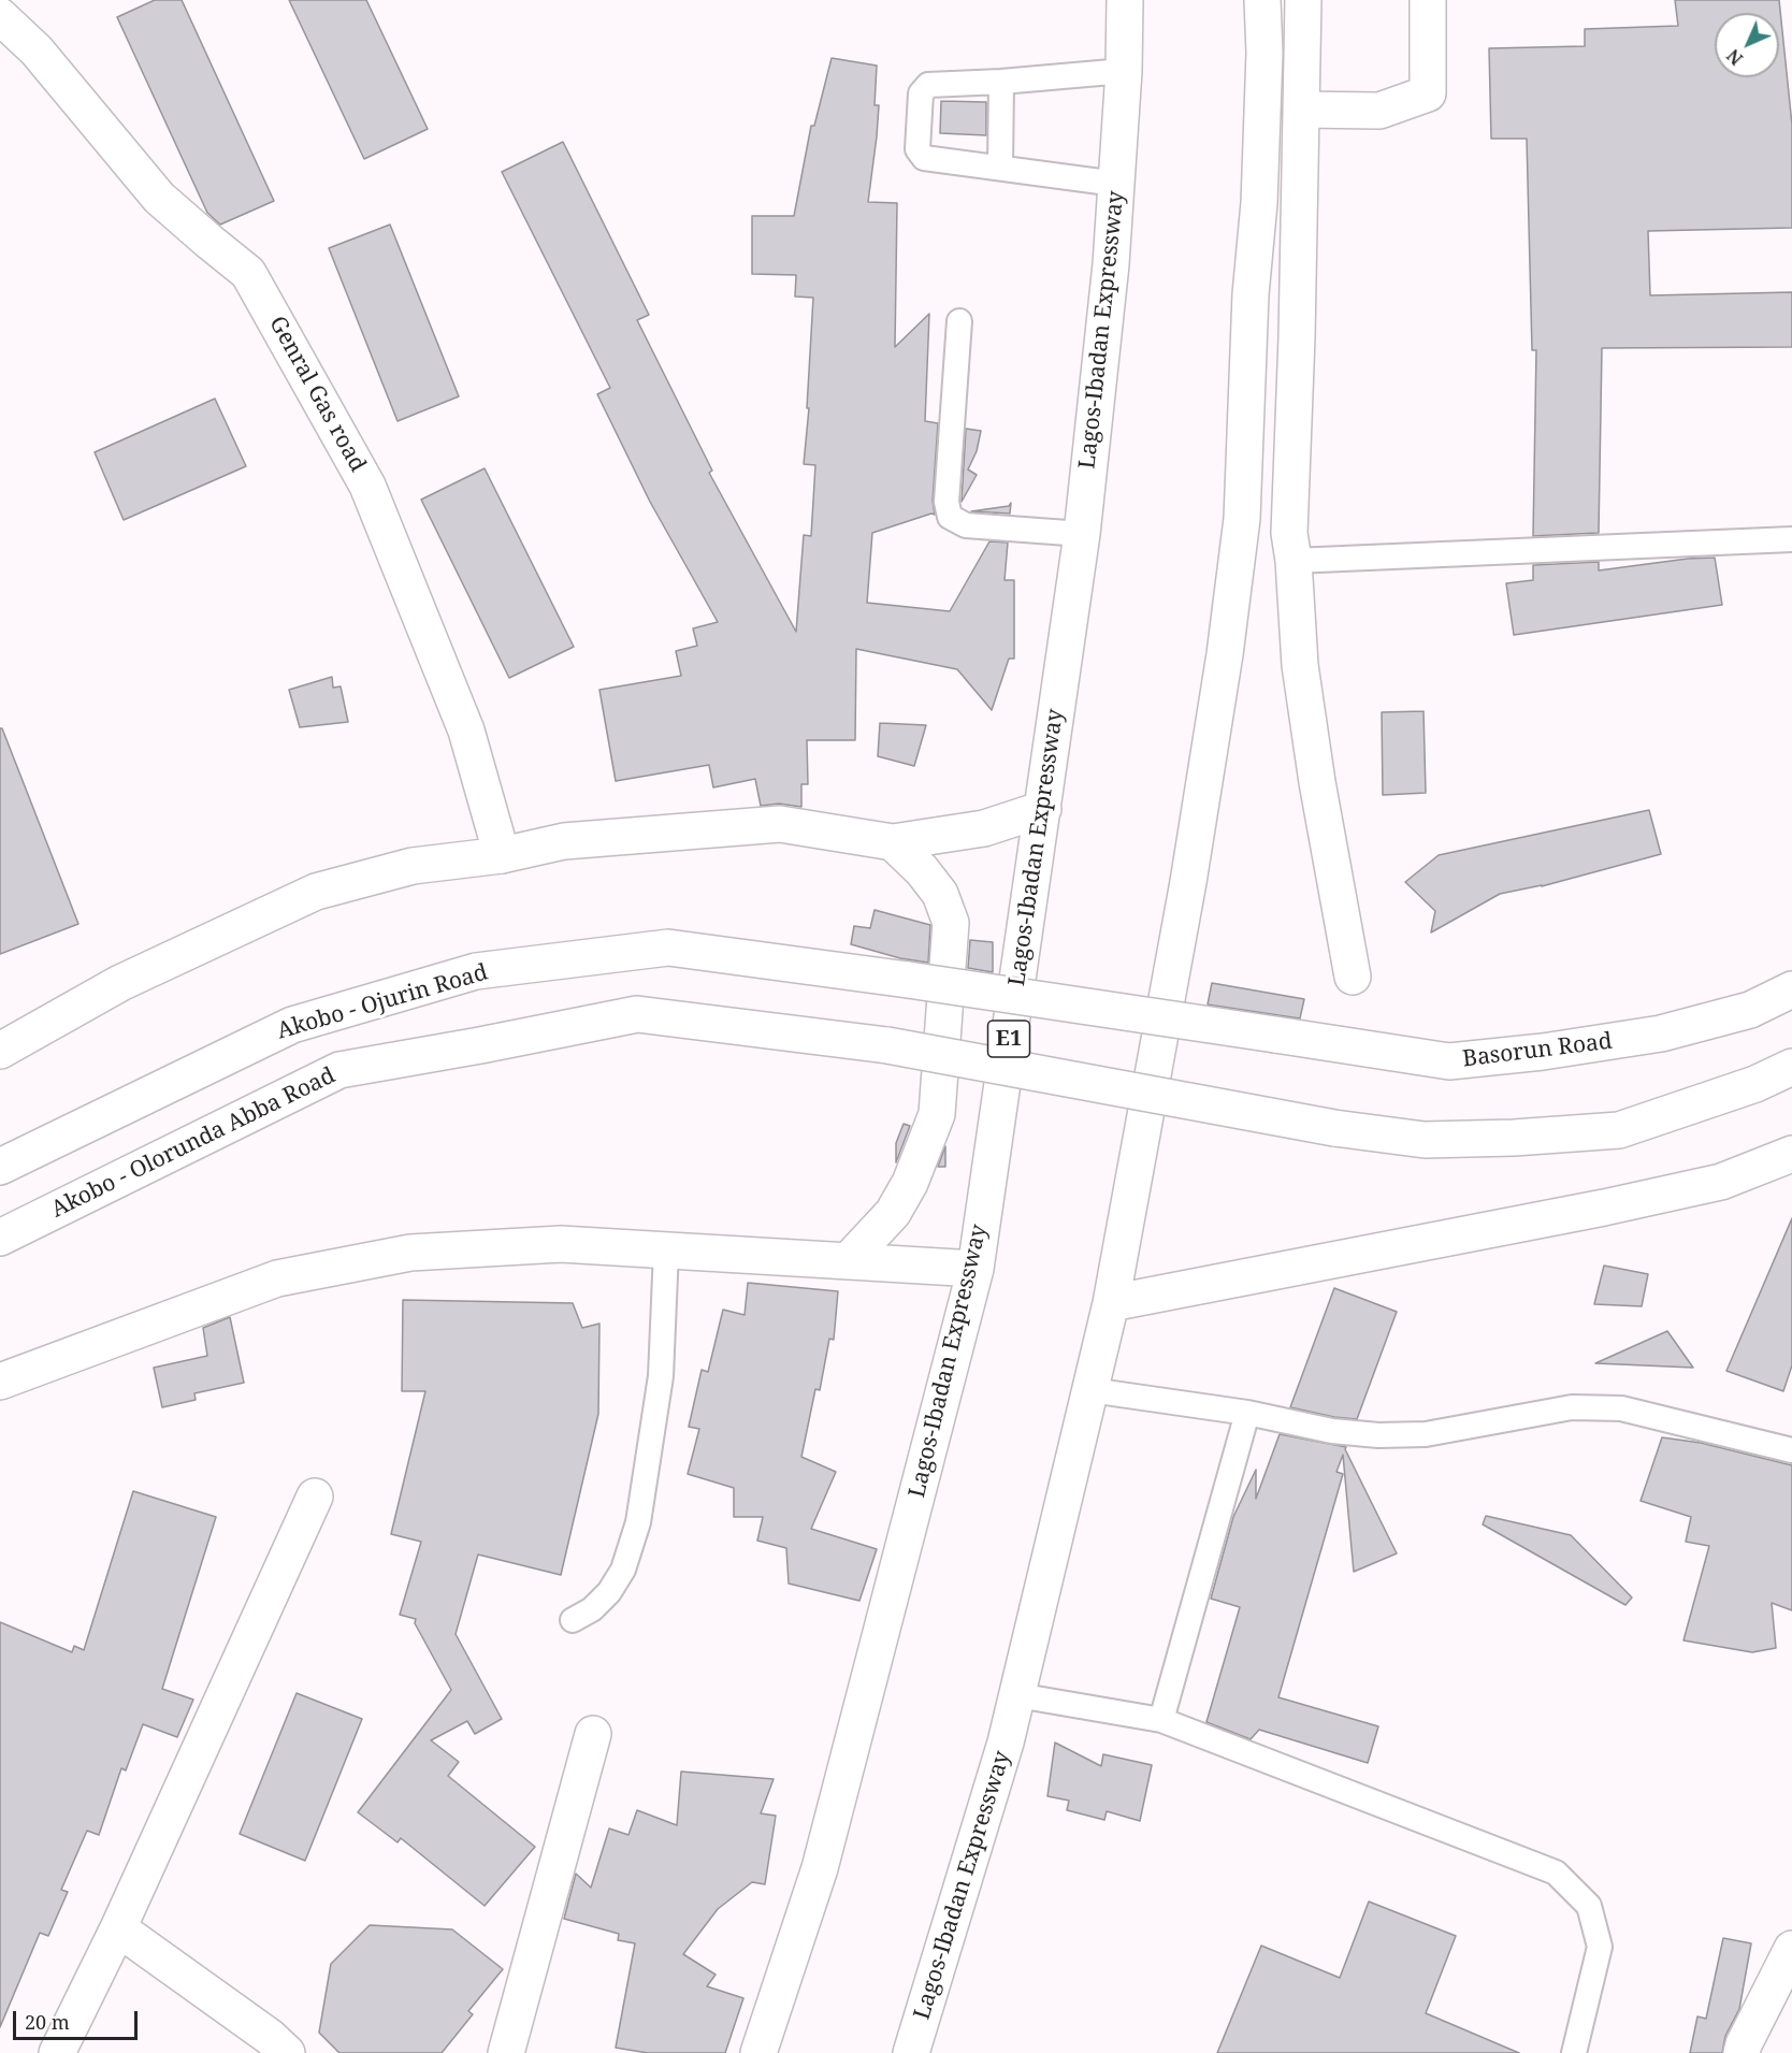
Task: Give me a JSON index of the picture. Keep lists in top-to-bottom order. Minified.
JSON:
{"streets":{"main road":["Lagos-Ibadan Expressway","Genral Gas road","Akobo - Ojurin Road","E1","Basorun Road","Akobo - Olorunda Abba Road"]},"crossings":[["Akobo - Ojurin Road","Basorun Road"]],"scale_bar":"20 m","north":"bottom left"}
